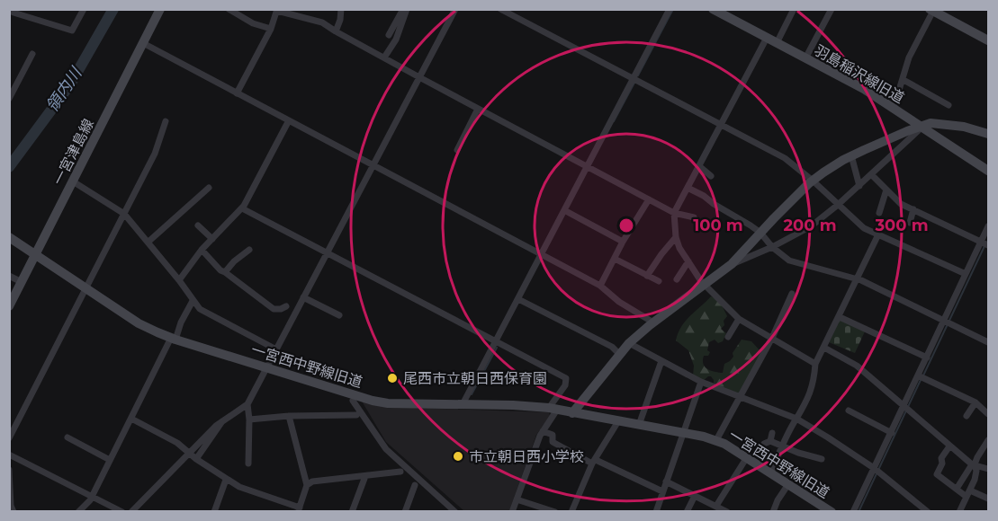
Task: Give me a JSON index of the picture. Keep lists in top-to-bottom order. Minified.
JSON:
{"streets":{"street":["羽島稲沢線旧道","一宮津島線","一宮西中野線旧道"]},"crossings":[["一宮津島線","一宮西中野線旧道"]],"water":["領内川"],"places":["尾西市立朝日西保育園","市立朝日西小学校"],"rings":["100 m","200 m","300 m"]}
